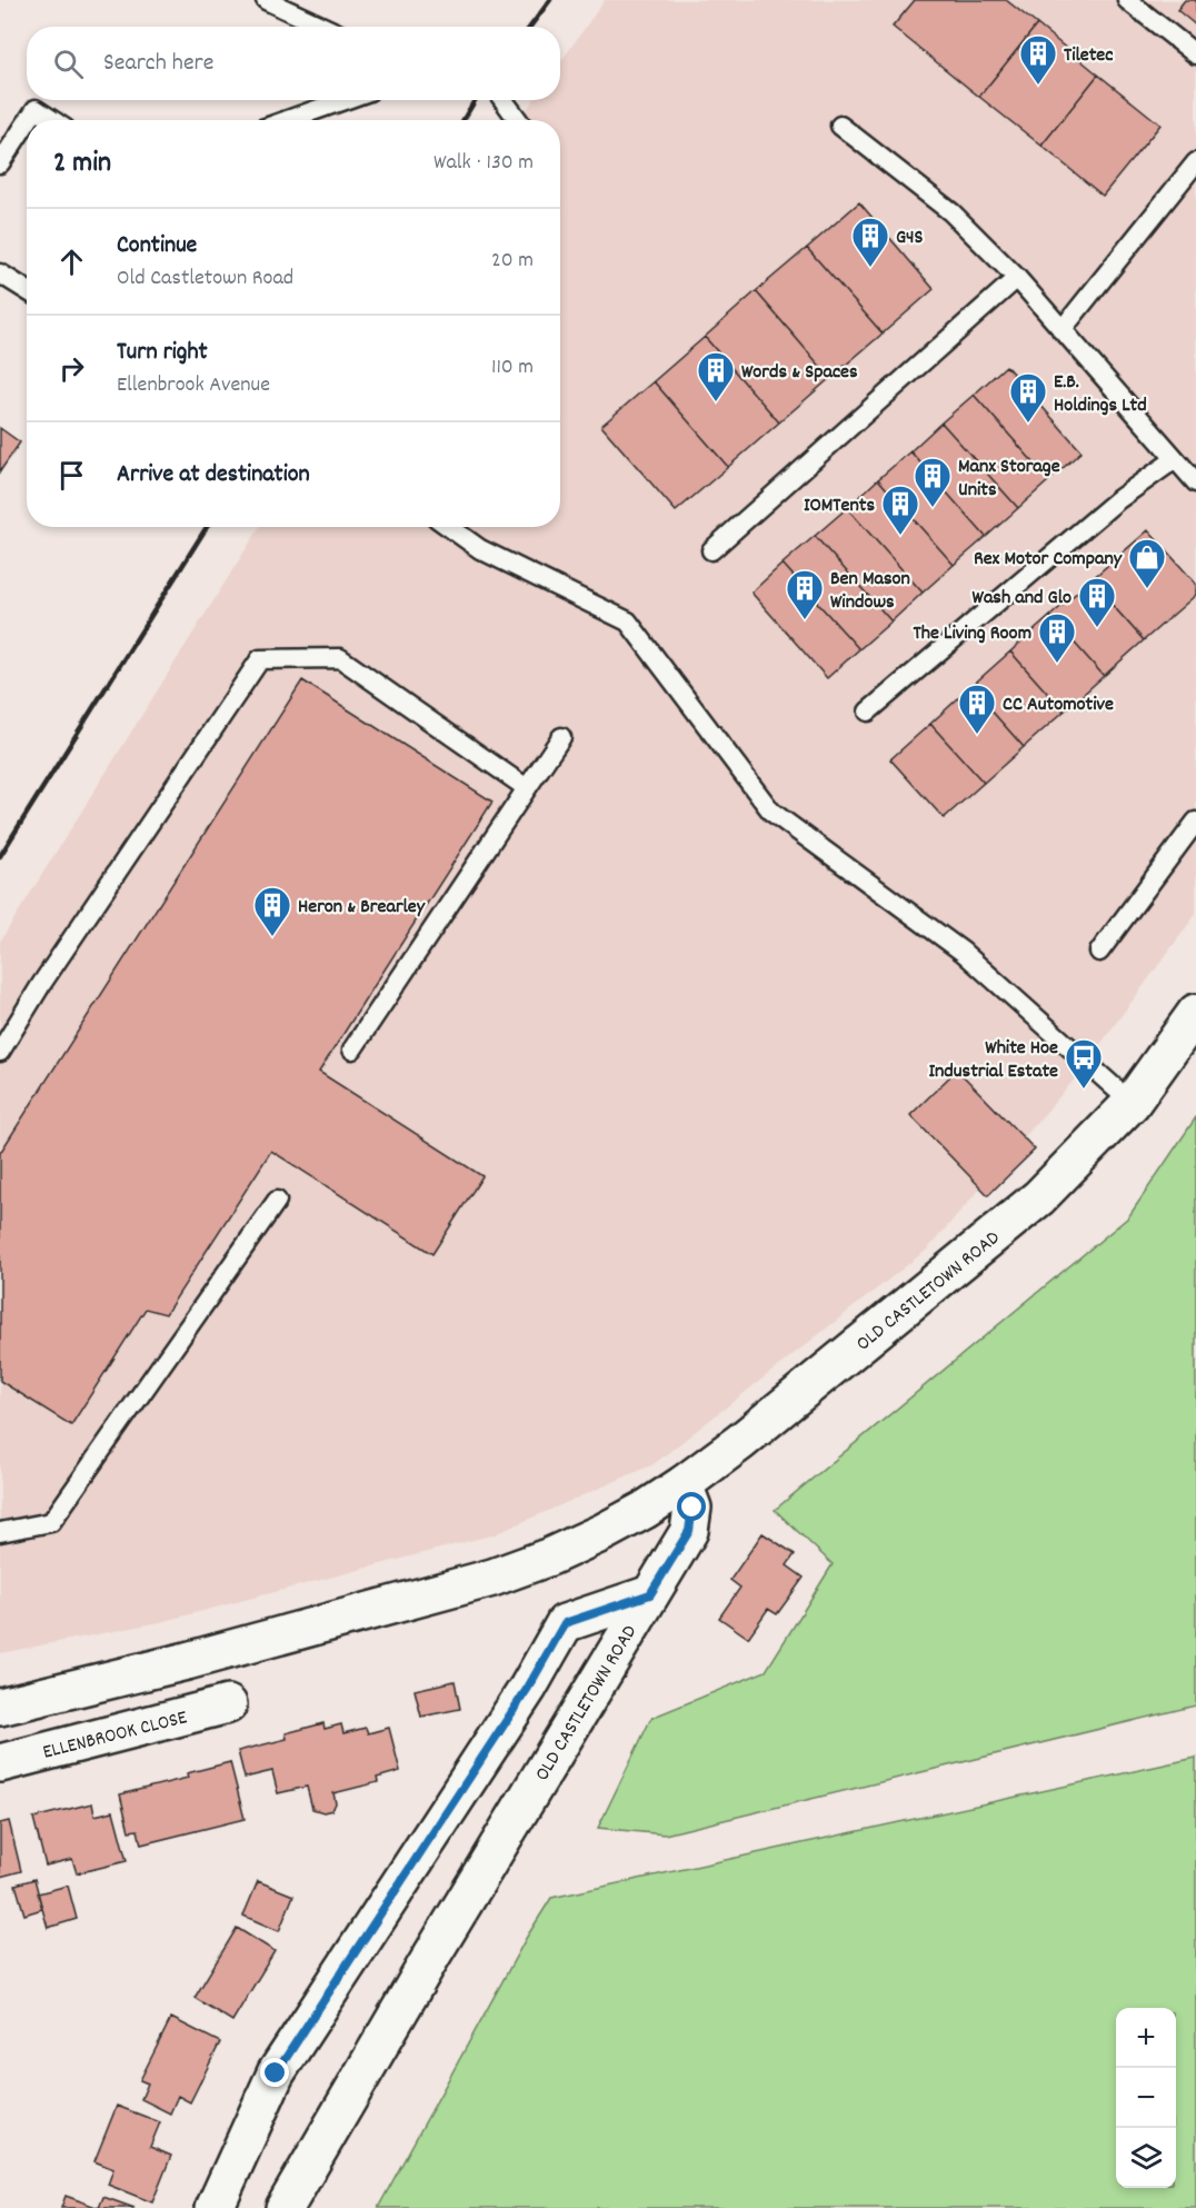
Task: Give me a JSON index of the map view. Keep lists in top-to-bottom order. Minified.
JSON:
{"streets":{"main road":["OLD CASTLETOWN ROAD","ELLENBROOK CLOSE"]},"places":{"building":["Tiletec","G4S","Words & Spaces","E.B. Holdings Ltd","Manx Storage Units","IOMTents","Ben Mason Windows","Wash and Glo","The Living Room","CC Automotive","Heron & Brearley"],"shop":["Rex Motor Company"],"bus stop":["White Hoe Industrial Estate"]},"page":{"search":"Search here","heading":["2 min","Walk · 130 m"],"list":[["Continue","Old Castletown Road","20 m"],["Turn right","Ellenbrook Avenue","110 m"],"Arrive at destination"],"map_buttons":["+","−"]}}
